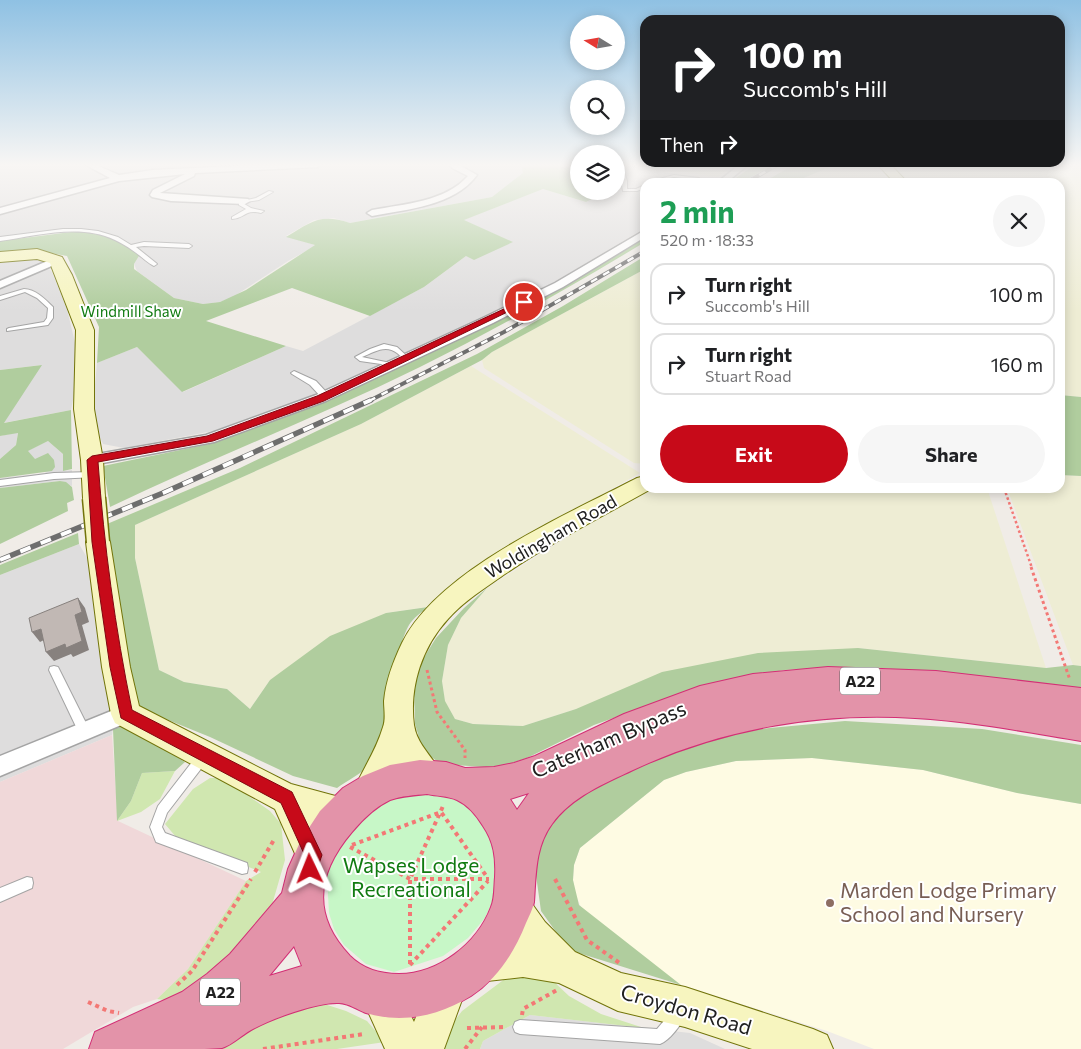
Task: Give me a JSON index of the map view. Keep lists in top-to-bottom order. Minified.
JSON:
{"streets":{"highway":["A22","Caterham Bypass"],"street":["Woldingham Road","Croydon Road"]},"crossings":[["Woldingham Road","Caterham Bypass"],["Caterham Bypass","Croydon Road"]],"parks":["Windmill Shaw","Wapses Lodge Recreational"],"places":["Marden Lodge Primary School and Nursery"],"north":"left","page":{"turn":["100 m","Succomb's Hill"],"then":"Then","heading":["2 min","520 m · 18:33"],"list":[{"name":"Turn right","note":"Succomb's Hill","value":"100 m"},{"name":"Turn right","note":"Stuart Road","value":"160 m"}],"buttons":["Exit","Share"]}}
